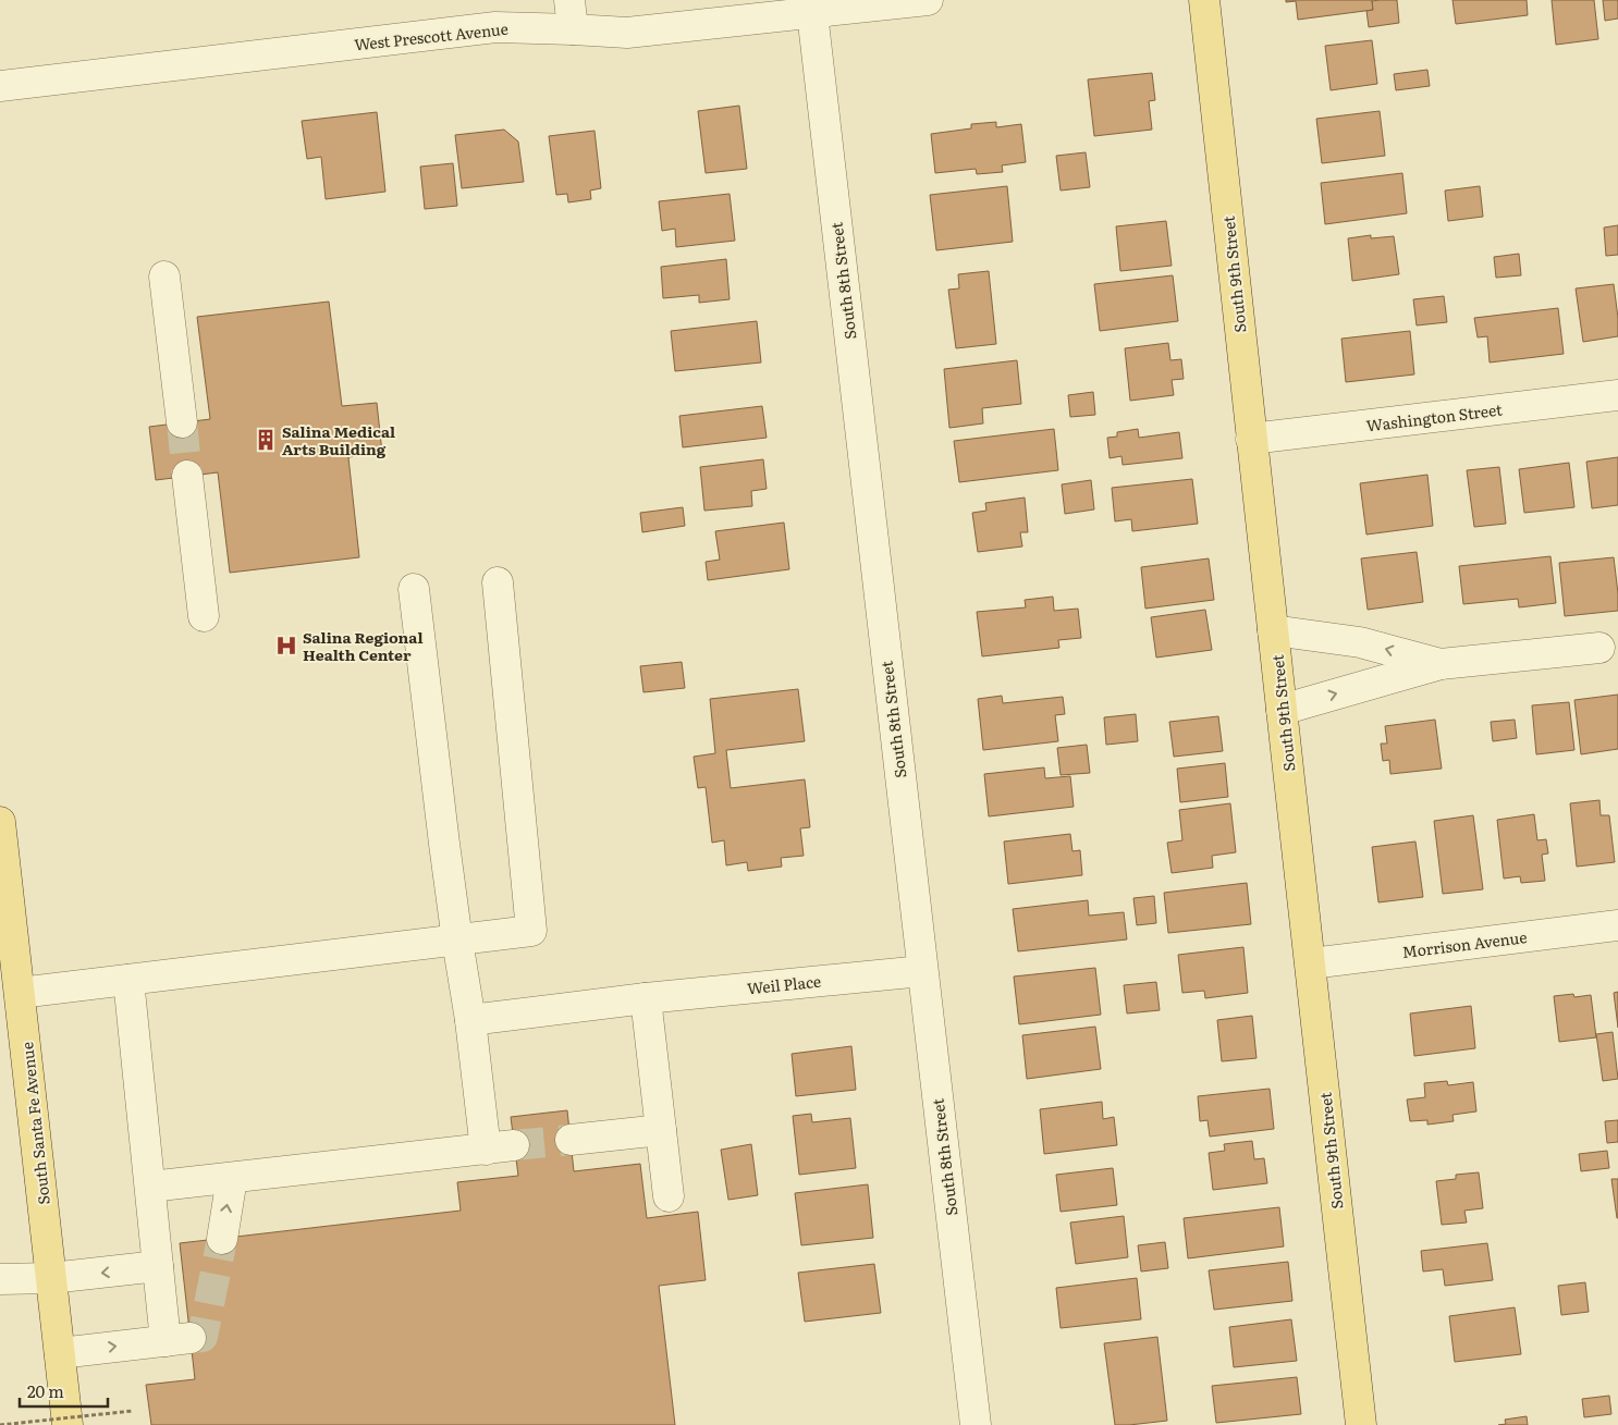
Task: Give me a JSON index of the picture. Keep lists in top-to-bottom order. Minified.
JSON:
{"streets":{"main road":["South 9th Street","South Santa Fe Avenue"],"street":["West Prescott Avenue","South 8th Street","Washington Street","Morrison Avenue","Weil Place"]},"crossings":[["West Prescott Avenue","South 8th Street"],["South 9th Street","Washington Street"],["South 9th Street","Morrison Avenue"],["South 8th Street","Weil Place"]],"places":{"building":["Salina Medical Arts Building"],"hospital":["Salina Regional Health Center"]},"scale_bar":"20 m"}
